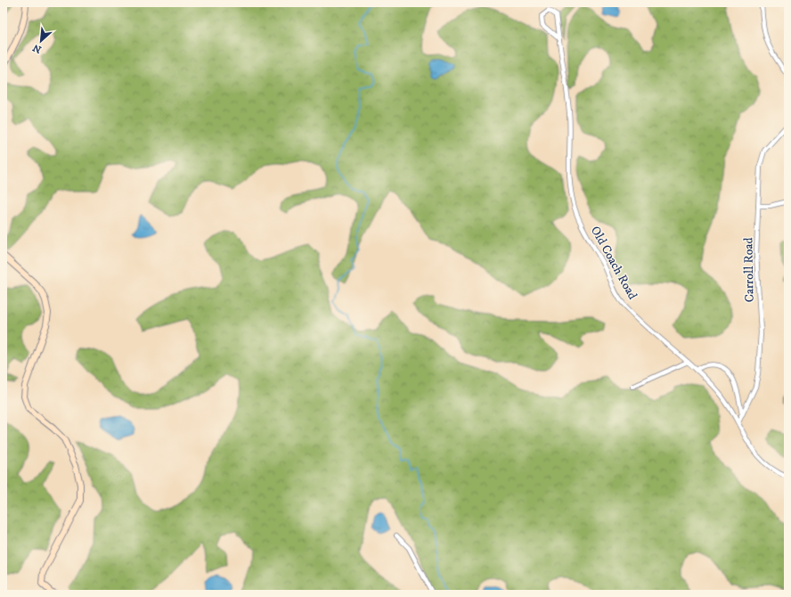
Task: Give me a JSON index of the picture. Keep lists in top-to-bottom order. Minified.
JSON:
{"streets":{"street":["Old Coach Road","Carroll Road"]},"crossings":[["Old Coach Road","Carroll Road"]],"north":"bottom left"}
